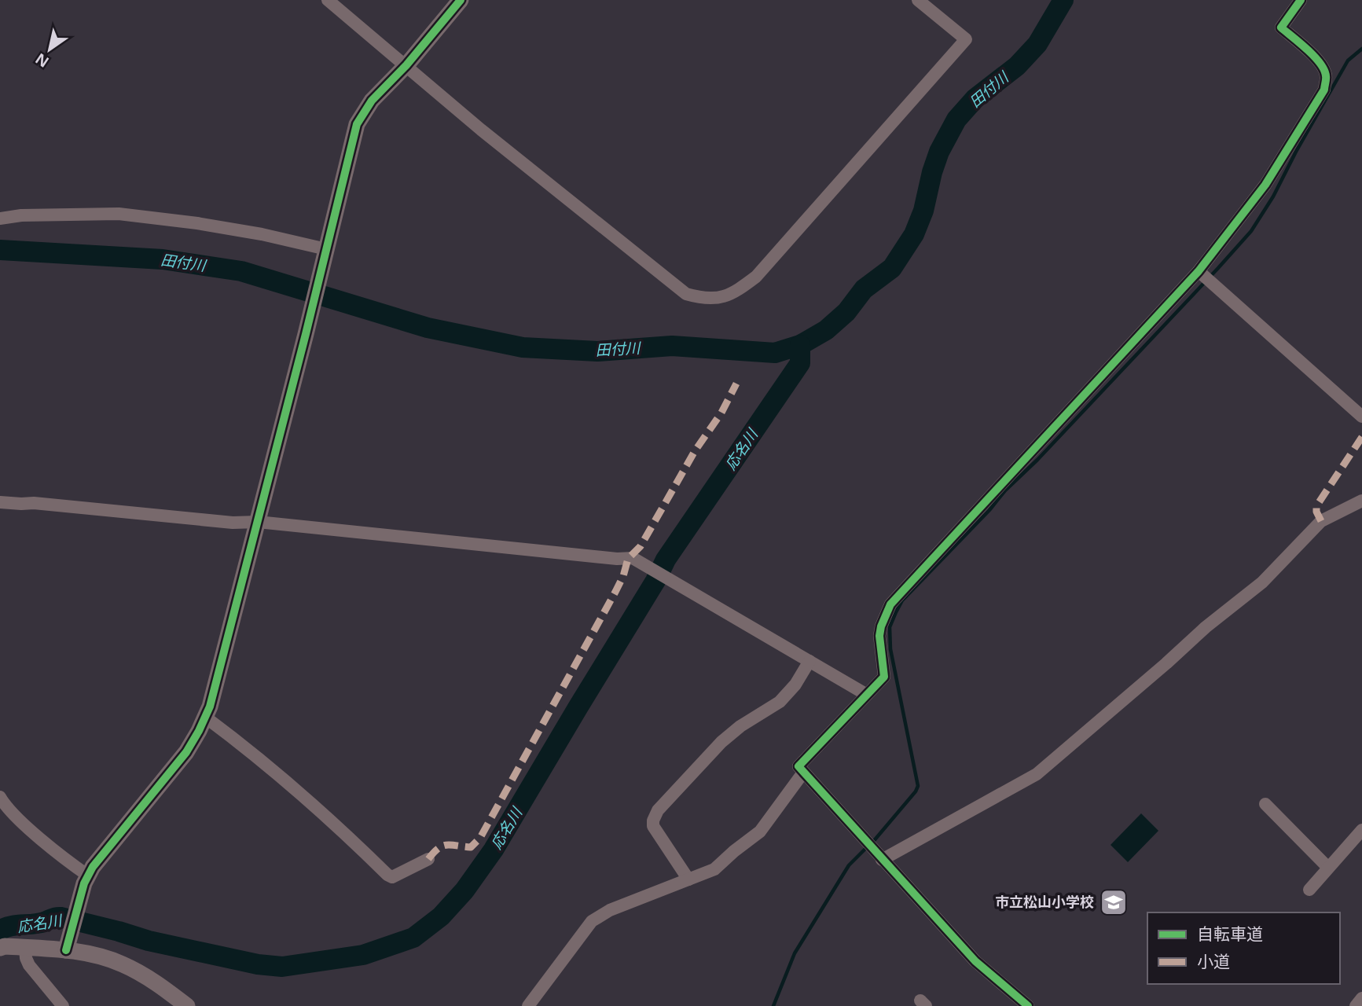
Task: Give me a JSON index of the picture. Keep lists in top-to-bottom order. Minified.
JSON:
{"water":["田付川","応名川"],"places":{"school or university":["市立松山小学校"]},"legend":["自転車道","小道"],"north":"bottom left"}
